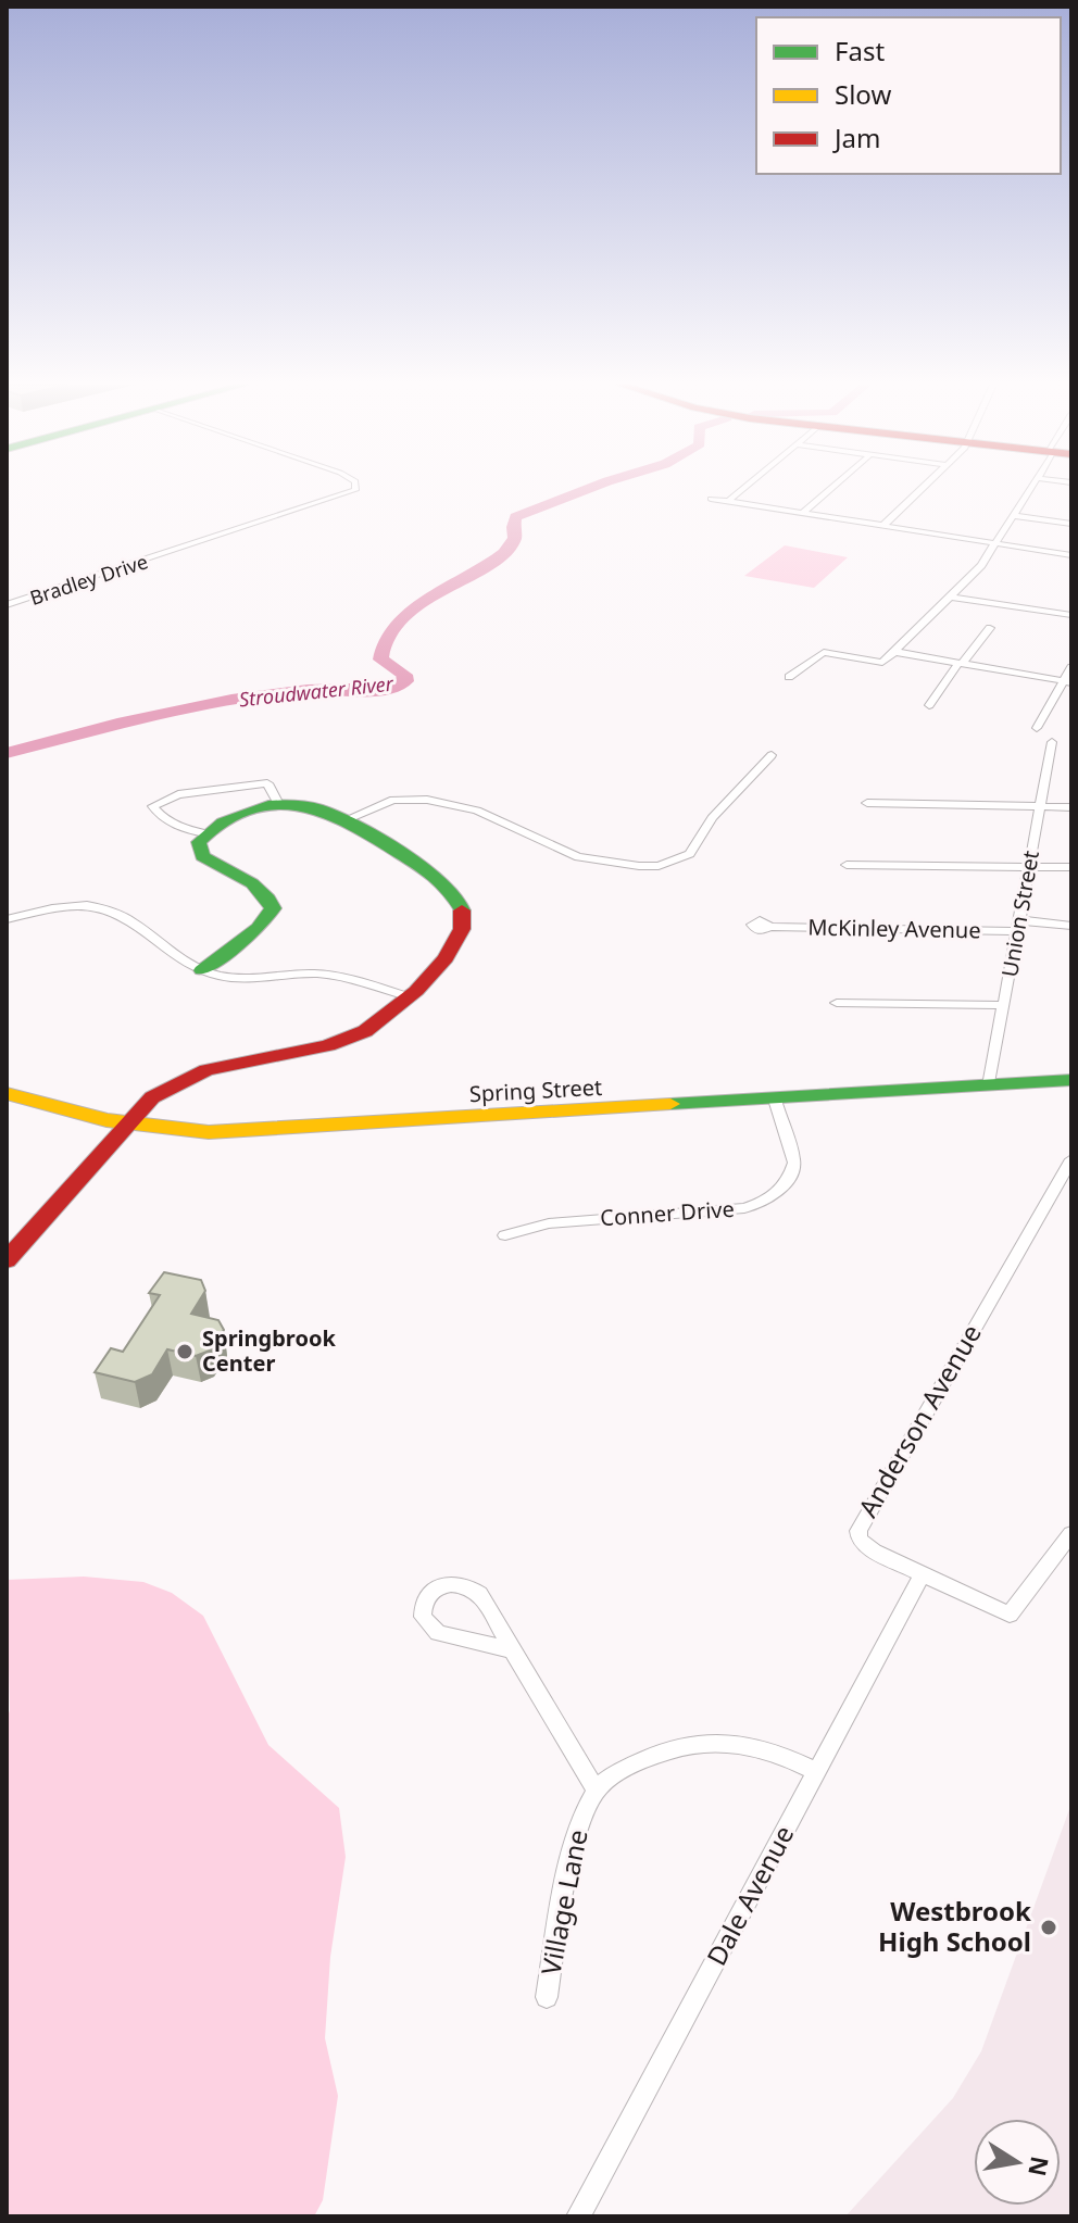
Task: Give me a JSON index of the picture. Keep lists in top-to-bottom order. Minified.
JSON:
{"streets":{"street":["Bradley Drive","Union Street","McKinley Avenue","Spring Street","Conner Drive","Anderson Avenue","Dale Avenue","Village Lane"]},"crossings":[["Union Street","McKinley Avenue"],["Union Street","Spring Street"],["Spring Street","Conner Drive"],["Anderson Avenue","Dale Avenue"]],"water":["Stroudwater River"],"places":["Springbrook Center","Westbrook High School"],"legend":["Fast","Slow","Jam"],"north":"right"}
